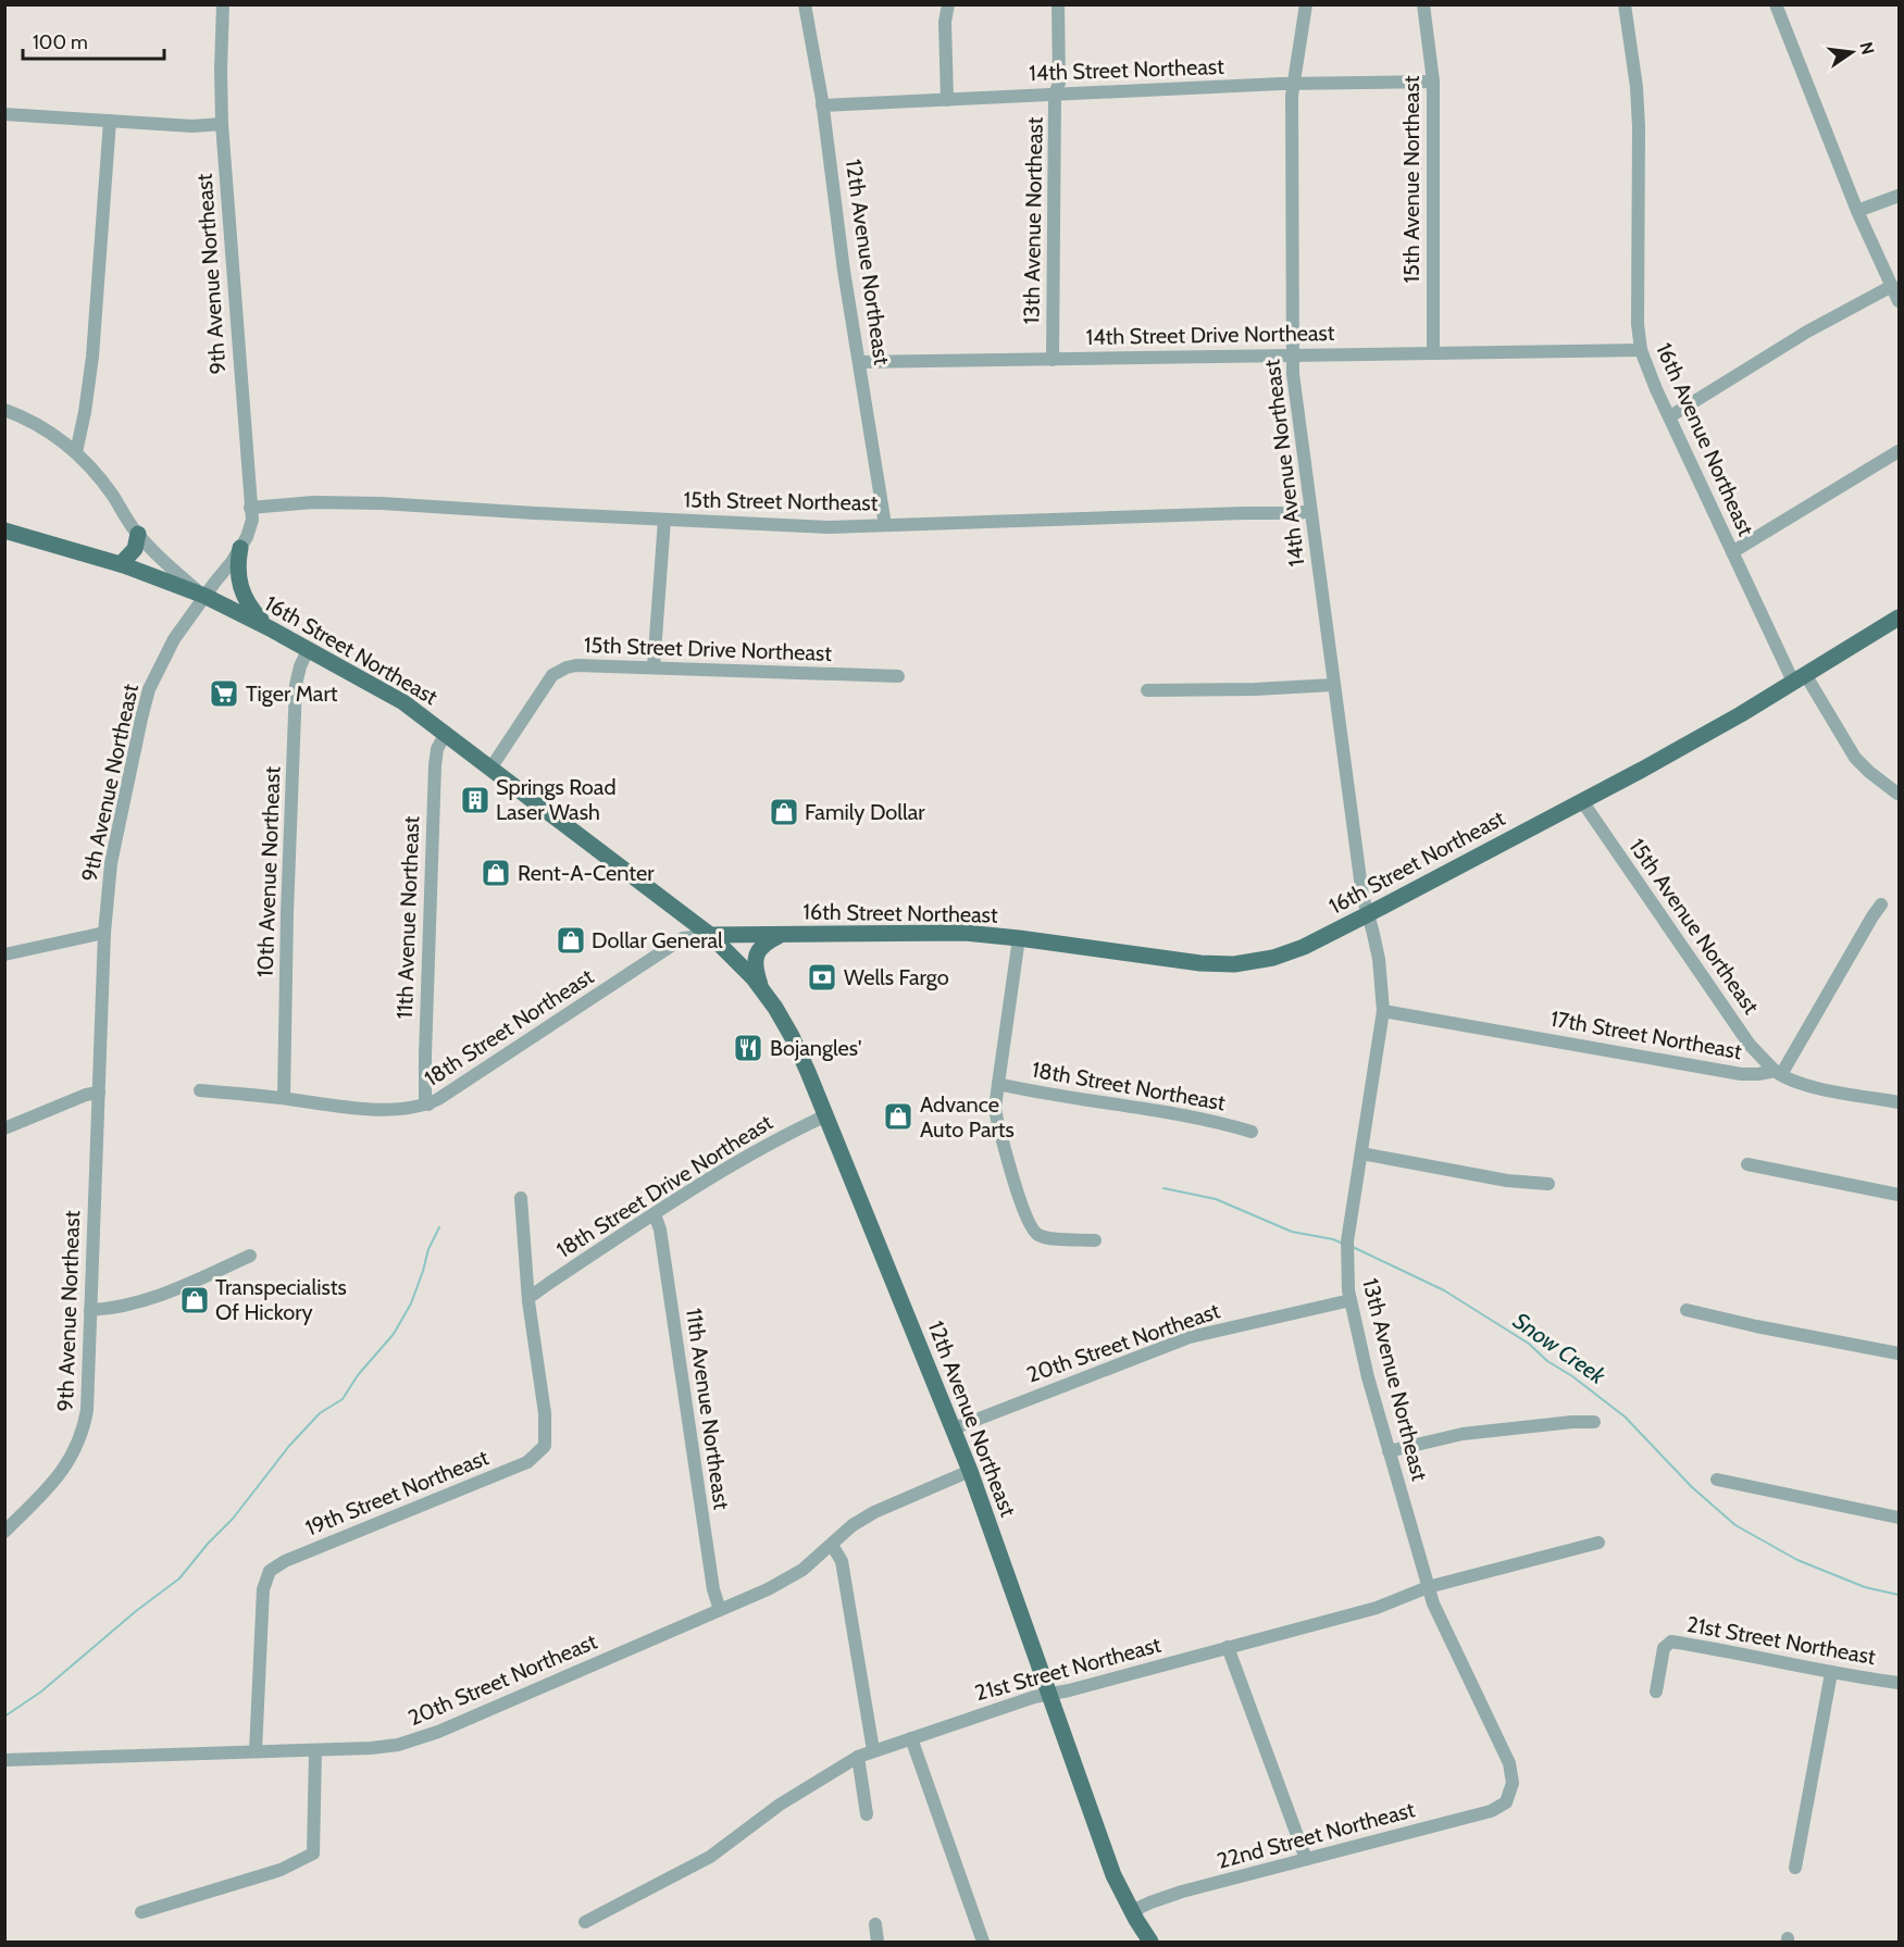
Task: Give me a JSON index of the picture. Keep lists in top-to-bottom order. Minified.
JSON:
{"streets":{"main road":["12th Avenue Northeast","16th Street Northeast"],"street":["14th Street Northeast","15th Avenue Northeast","13th Avenue Northeast","9th Avenue Northeast","14th Street Drive Northeast","16th Avenue Northeast","14th Avenue Northeast","15th Street Northeast","15th Street Drive Northeast","10th Avenue Northeast","11th Avenue Northeast","18th Street Northeast","17th Street Northeast","18th Street Drive Northeast","20th Street Northeast","19th Street Northeast","21st Street Northeast","22nd Street Northeast"]},"crossings":[["14th Street Northeast","15th Avenue Northeast"],["14th Street Northeast","13th Avenue Northeast"],["14th Street Northeast","12th Avenue Northeast"],["14th Street Northeast","14th Avenue Northeast"],["15th Avenue Northeast","14th Street Drive Northeast"],["15th Avenue Northeast","16th Street Northeast"],["15th Avenue Northeast","17th Street Northeast"],["13th Avenue Northeast","14th Street Drive Northeast"],["13th Avenue Northeast","14th Avenue Northeast"],["13th Avenue Northeast","16th Street Northeast"],["13th Avenue Northeast","17th Street Northeast"],["13th Avenue Northeast","20th Street Northeast"],["13th Avenue Northeast","21st Street Northeast"],["13th Avenue Northeast","22nd Street Northeast"],["12th Avenue Northeast","14th Street Drive Northeast"],["12th Avenue Northeast","15th Street Northeast"],["12th Avenue Northeast","16th Street Northeast"],["12th Avenue Northeast","18th Street Northeast"],["12th Avenue Northeast","18th Street Drive Northeast"],["12th Avenue Northeast","20th Street Northeast"],["12th Avenue Northeast","21st Street Northeast"],["12th Avenue Northeast","22nd Street Northeast"],["9th Avenue Northeast","15th Street Northeast"],["9th Avenue Northeast","16th Street Northeast"],["14th Street Drive Northeast","16th Avenue Northeast"],["14th Street Drive Northeast","14th Avenue Northeast"],["16th Avenue Northeast","16th Street Northeast"],["14th Avenue Northeast","15th Street Northeast"],["14th Avenue Northeast","16th Street Northeast"],["15th Street Drive Northeast","16th Street Northeast"],["16th Street Northeast","10th Avenue Northeast"],["16th Street Northeast","11th Avenue Northeast"],["16th Street Northeast","18th Street Northeast"],["10th Avenue Northeast","18th Street Northeast"],["11th Avenue Northeast","18th Street Northeast"],["11th Avenue Northeast","18th Street Drive Northeast"],["11th Avenue Northeast","20th Street Northeast"],["18th Street Drive Northeast","19th Street Northeast"],["20th Street Northeast","19th Street Northeast"]],"water":["Snow Creek"],"places":{"supermarket":["Tiger Mart"],"building":["Springs Road Laser Wash"],"shop":["Family Dollar","Rent-A-Center","Dollar General","Advance Auto Parts","Transpecialists Of Hickory"],"bank":["Wells Fargo"],"restaurant":["Bojangles'"]},"scale_bar":"100 m","north":"right"}
